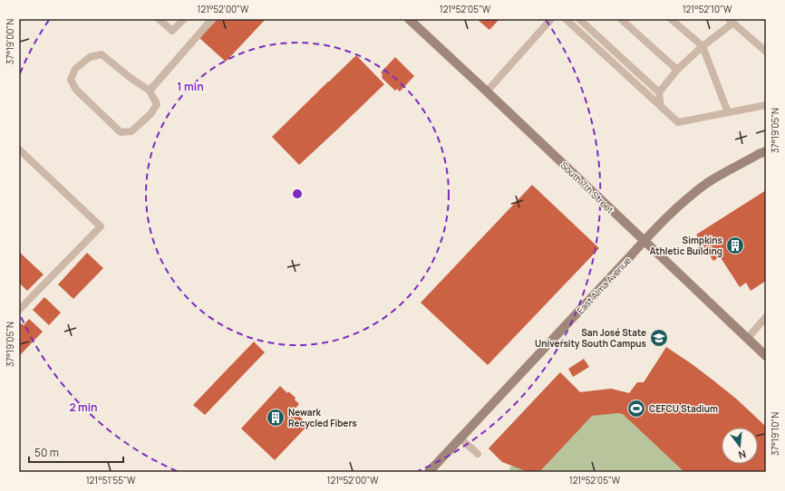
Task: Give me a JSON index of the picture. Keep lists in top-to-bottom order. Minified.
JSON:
{"streets":{"street":["South 7th Street","East Alma Avenue"]},"crossings":[["South 7th Street","East Alma Avenue"]],"places":{"building":["Simpkins Athletic Building","Newark Recycled Fibers"],"school or university":["San José State University South Campus"],"sports":["CEFCU Stadium"]},"scale_bar":"50 m","north":"bottom","coordinates":["121°52'00\"W","121°52'05\"W","121°52'10\"W","37°19'00\"N","37°19'05\"N","37°19'10\"N","121°51'55\"W"],"rings":["1 min","2 min"]}
